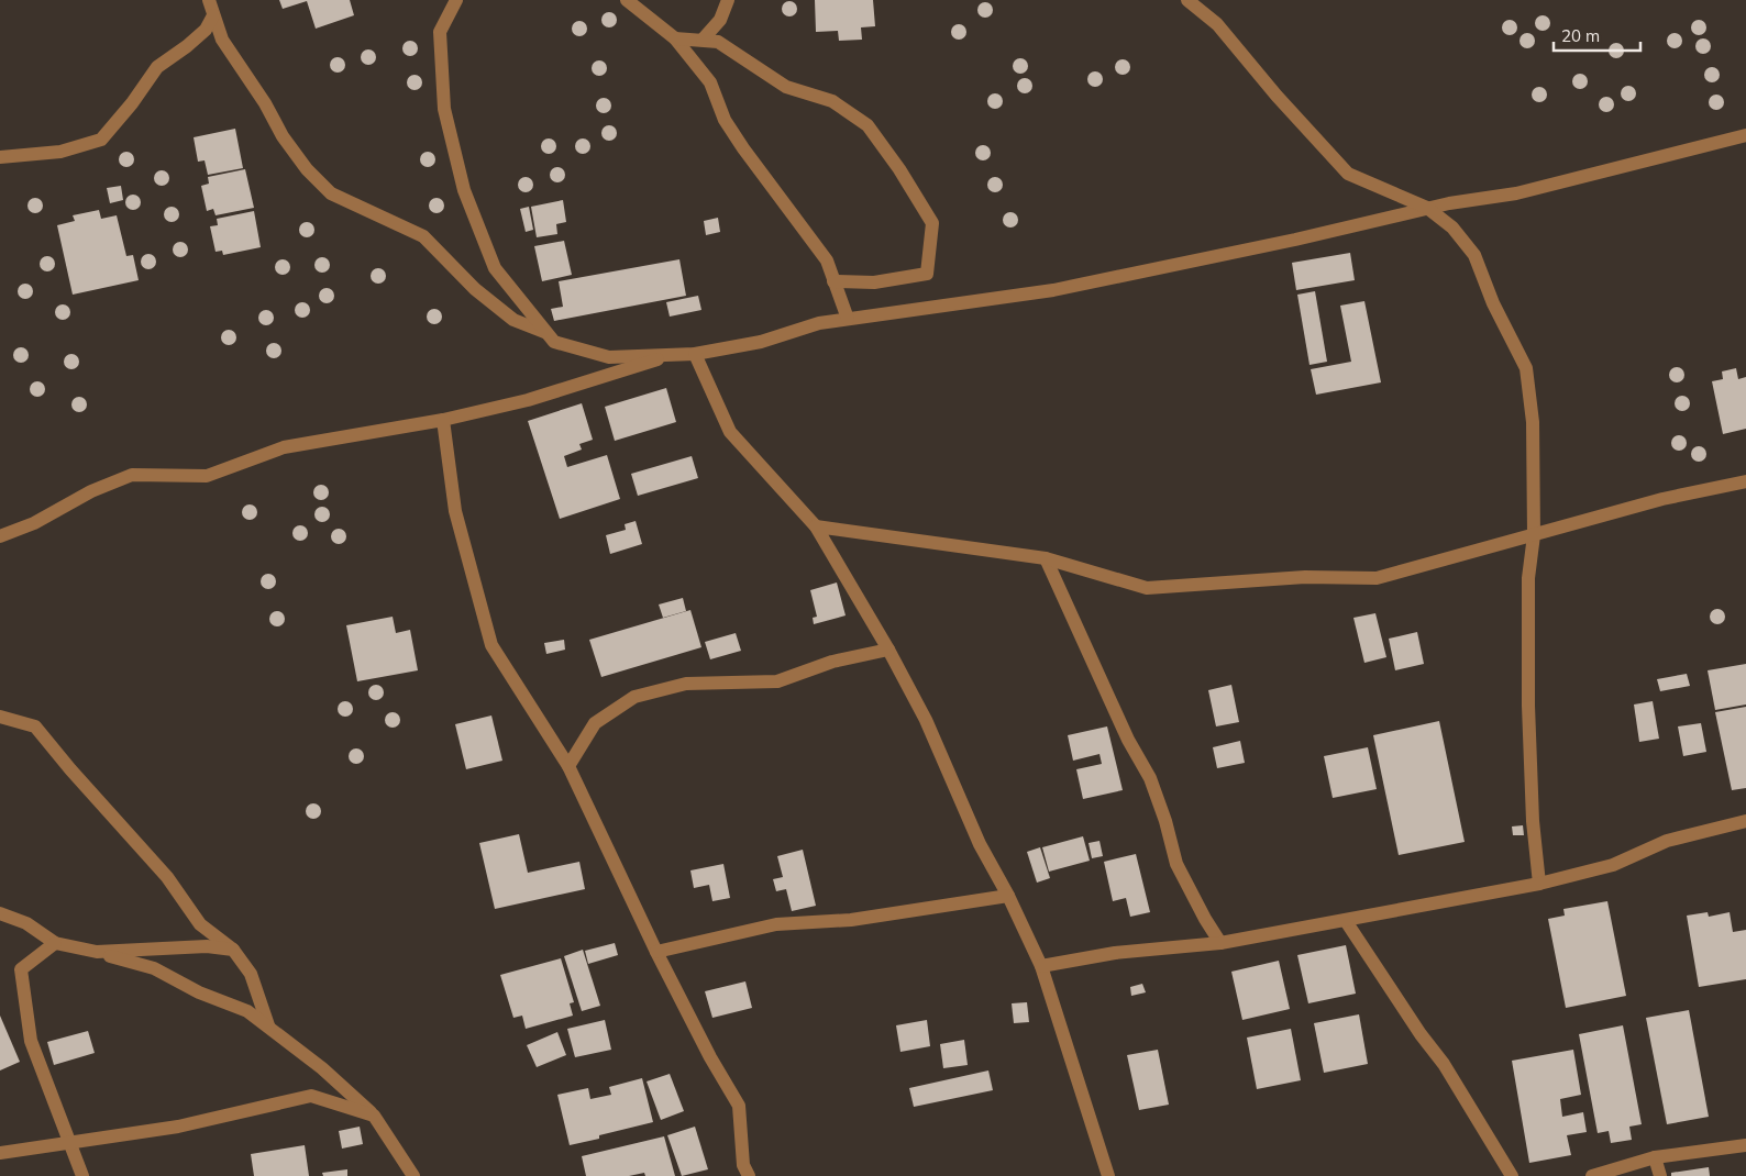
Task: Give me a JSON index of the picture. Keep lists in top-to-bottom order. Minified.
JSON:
{"scale_bar":"20 m"}
